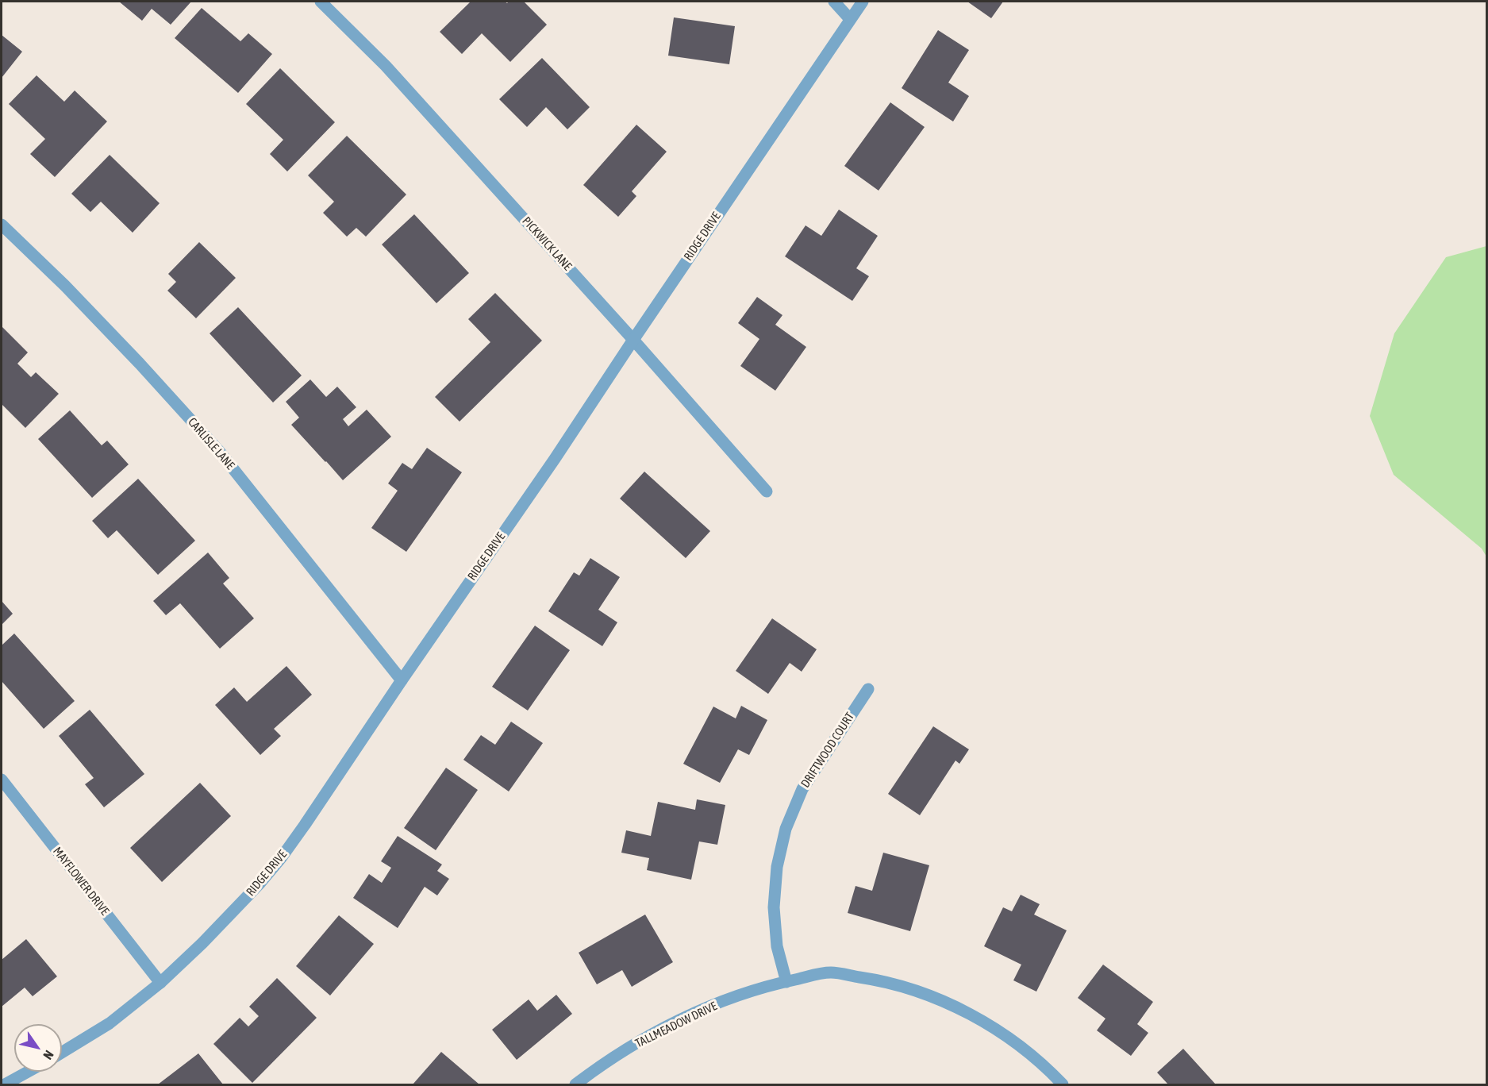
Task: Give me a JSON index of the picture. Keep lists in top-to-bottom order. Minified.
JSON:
{"streets":{"street":["RIDGE DRIVE","PICKWICK LANE","CARLISLE LANE","DRIFTWOOD COURT","MAYFLOWER DRIVE","TALLMEADOW DRIVE"]},"crossings":[["RIDGE DRIVE","PICKWICK LANE"],["RIDGE DRIVE","CARLISLE LANE"],["RIDGE DRIVE","MAYFLOWER DRIVE"],["DRIFTWOOD COURT","TALLMEADOW DRIVE"]],"north":"bottom right"}
